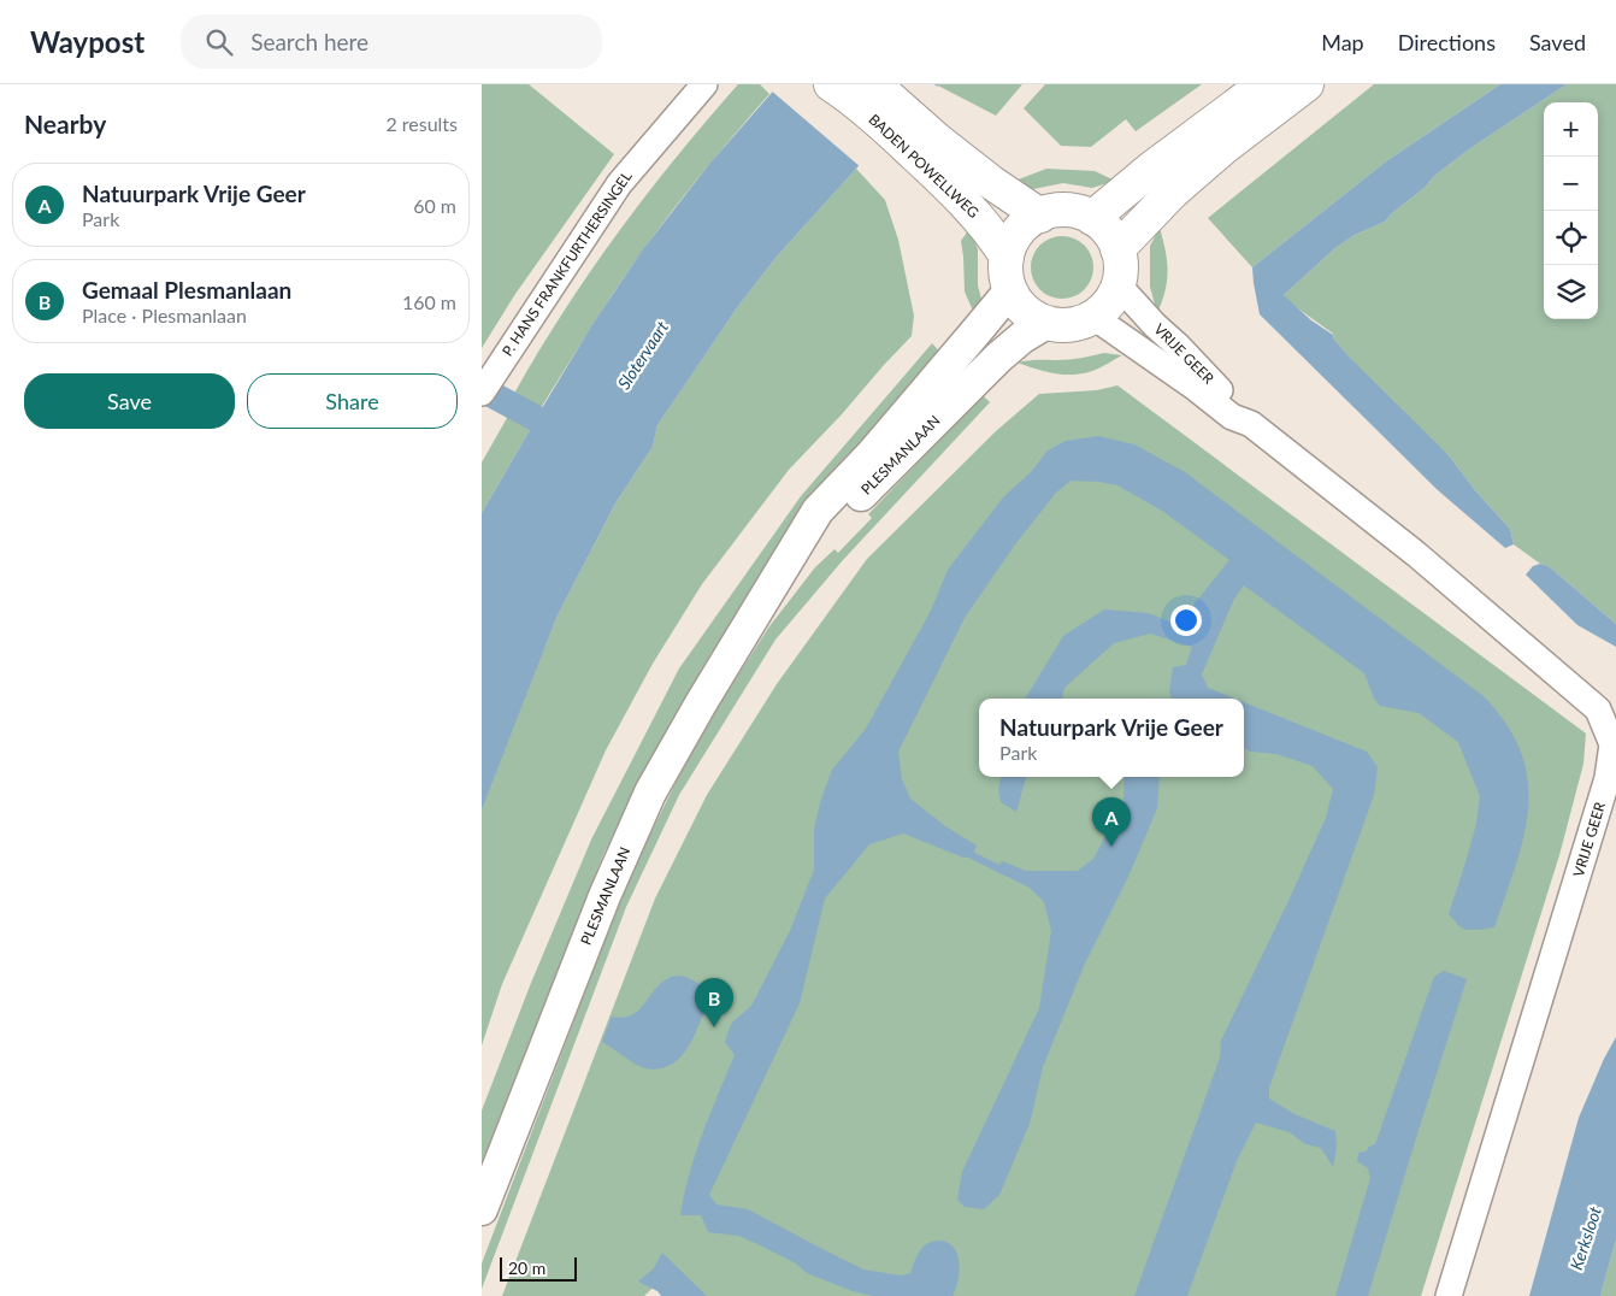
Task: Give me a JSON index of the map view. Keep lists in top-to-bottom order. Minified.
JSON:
{"streets":{"main road":["BADEN POWELLWEG"],"street":["P. HANS FRANKFURTHERSINGEL","VRIJE GEER","PLESMANLAAN"]},"crossings":[["BADEN POWELLWEG","VRIJE GEER"],["BADEN POWELLWEG","PLESMANLAAN"],["VRIJE GEER","PLESMANLAAN"]],"water":["Slotervaart","Kerksloot"],"scale_bar":"20 m","page":{"header":"Waypost","search":"Search here","nav":["Map","Directions","Saved"],"heading":["Nearby","2 results"],"map_buttons":["+","−"],"list":[{"mark":"A","name":"Natuurpark Vrije Geer","note":"Park","value":"60 m"},{"mark":"B","name":"Gemaal Plesmanlaan","note":"Place · Plesmanlaan","value":"160 m"}],"buttons":["Save","Share"],"popup":["Natuurpark Vrije Geer","Park"],"pins":["A","B"],"scale":"20 m"}}
